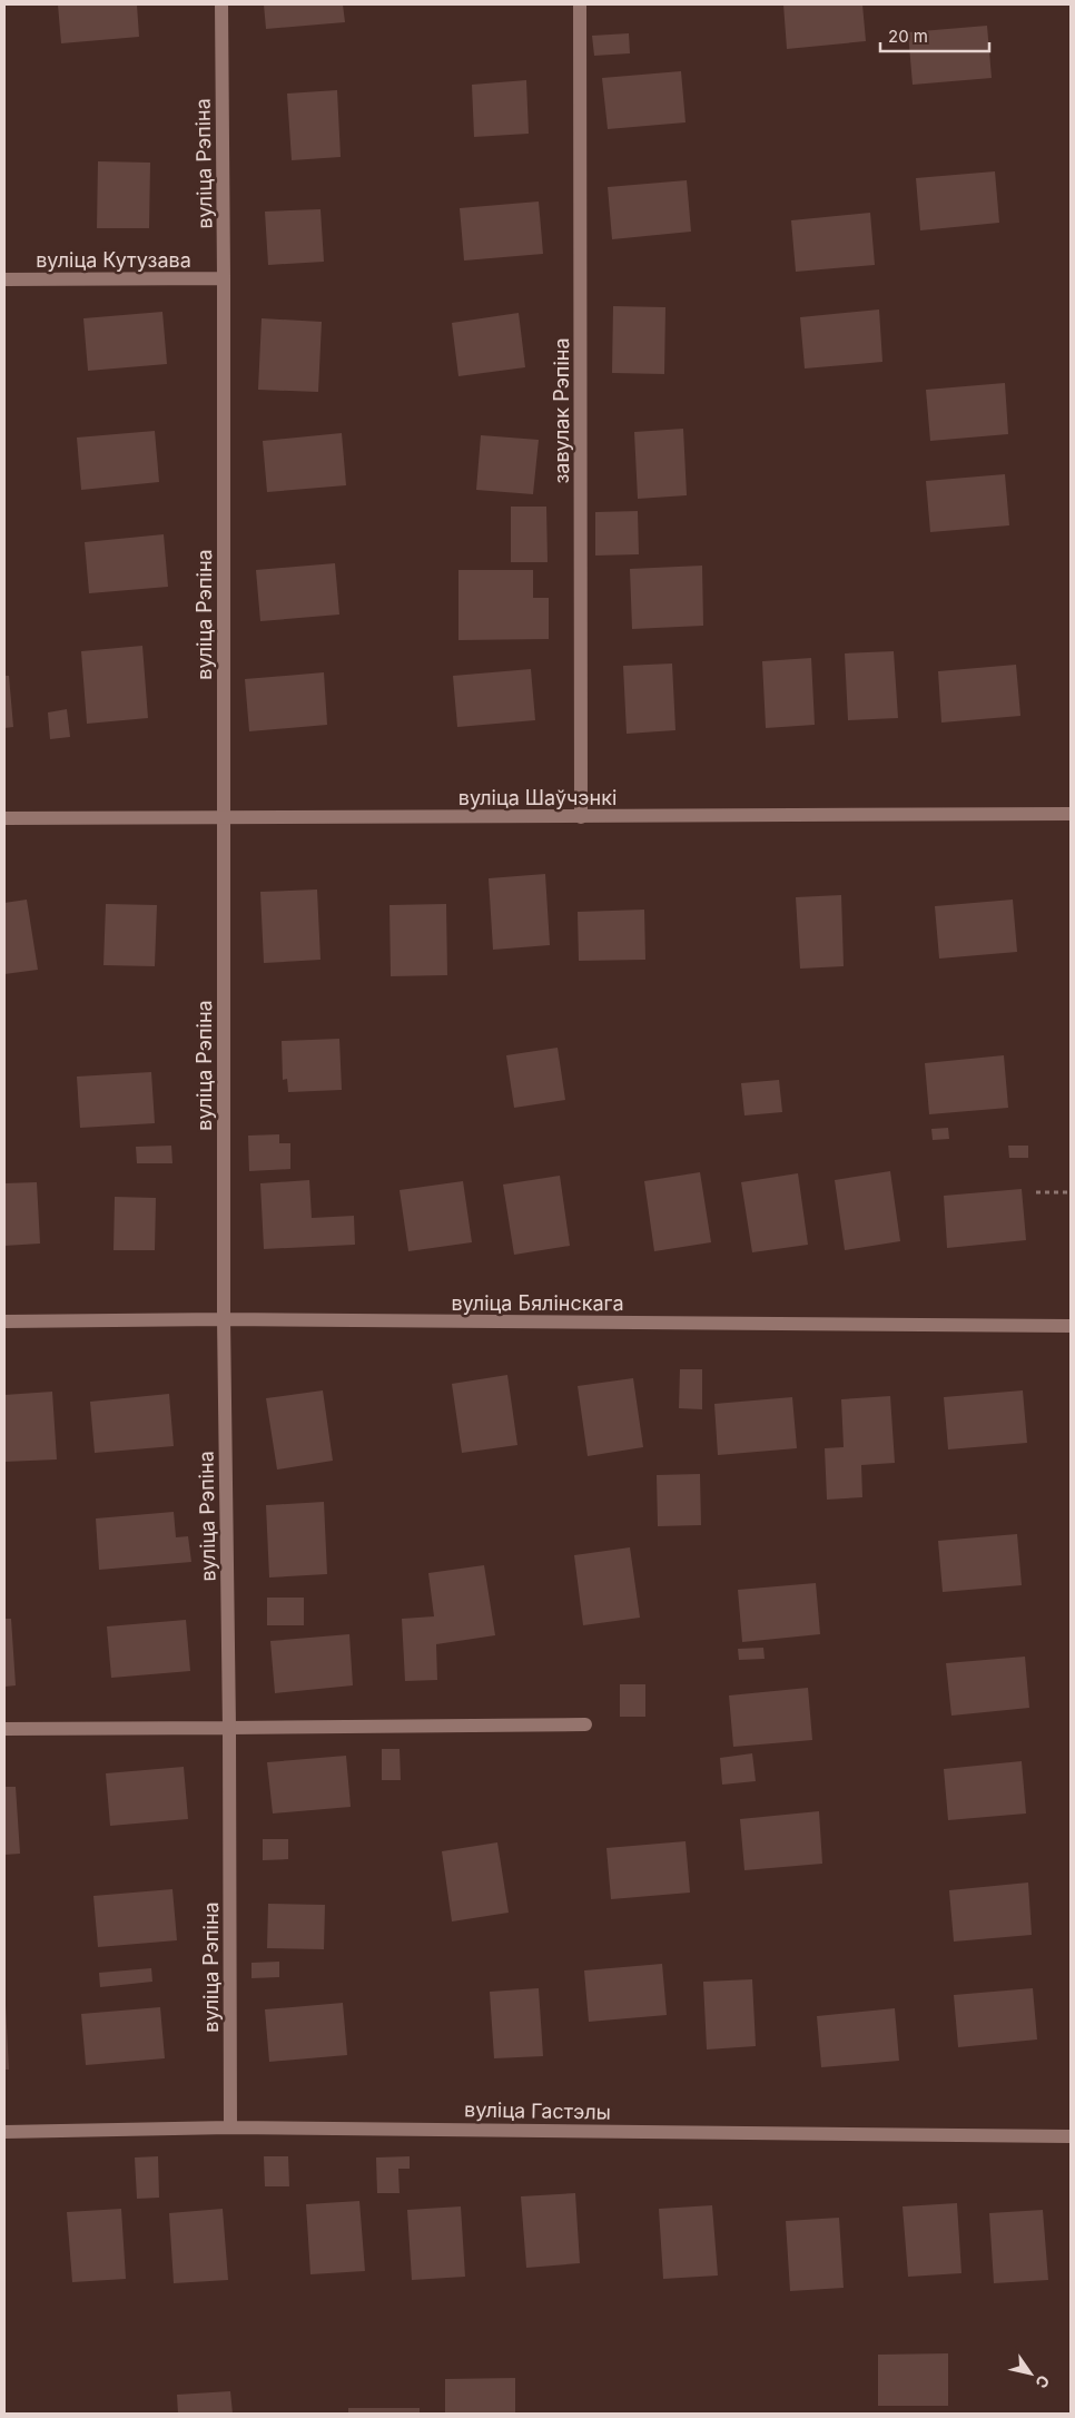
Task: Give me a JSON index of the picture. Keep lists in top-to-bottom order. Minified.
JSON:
{"streets":{"street":["вуліца Рэпіна","вуліца Кутузава","завулак Рэпіна","вуліца Шаўчэнкі","вуліца Бялінскага","вуліца Гастэлы"]},"crossings":[["вуліца Рэпіна","вуліца Кутузава"],["вуліца Рэпіна","вуліца Шаўчэнкі"],["вуліца Рэпіна","вуліца Бялінскага"],["вуліца Рэпіна","вуліца Гастэлы"],["завулак Рэпіна","вуліца Шаўчэнкі"]],"scale_bar":"20 m","north":"bottom right"}
